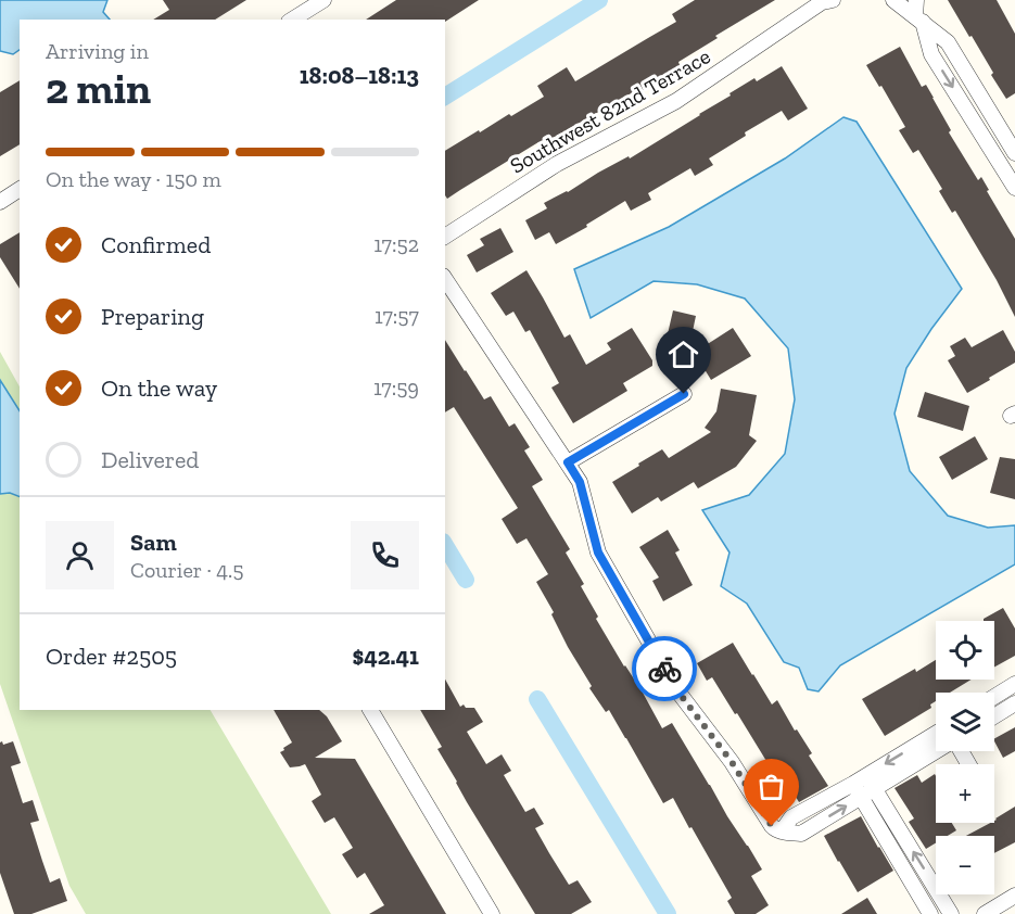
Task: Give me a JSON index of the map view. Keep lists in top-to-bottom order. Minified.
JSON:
{"streets":{"street":["Southwest 82nd Terrace"]},"page":{"heading":["2 min","Arriving in","18:08–18:13"],"panel":["Sam","Courier · 4.5","Order #2505","$42.41"],"bar":"On the way · 150 m","list":[["Confirmed","17:52"],["Preparing","17:57"],["On the way","17:59"],"Delivered"],"map_buttons":["+","−"]}}
